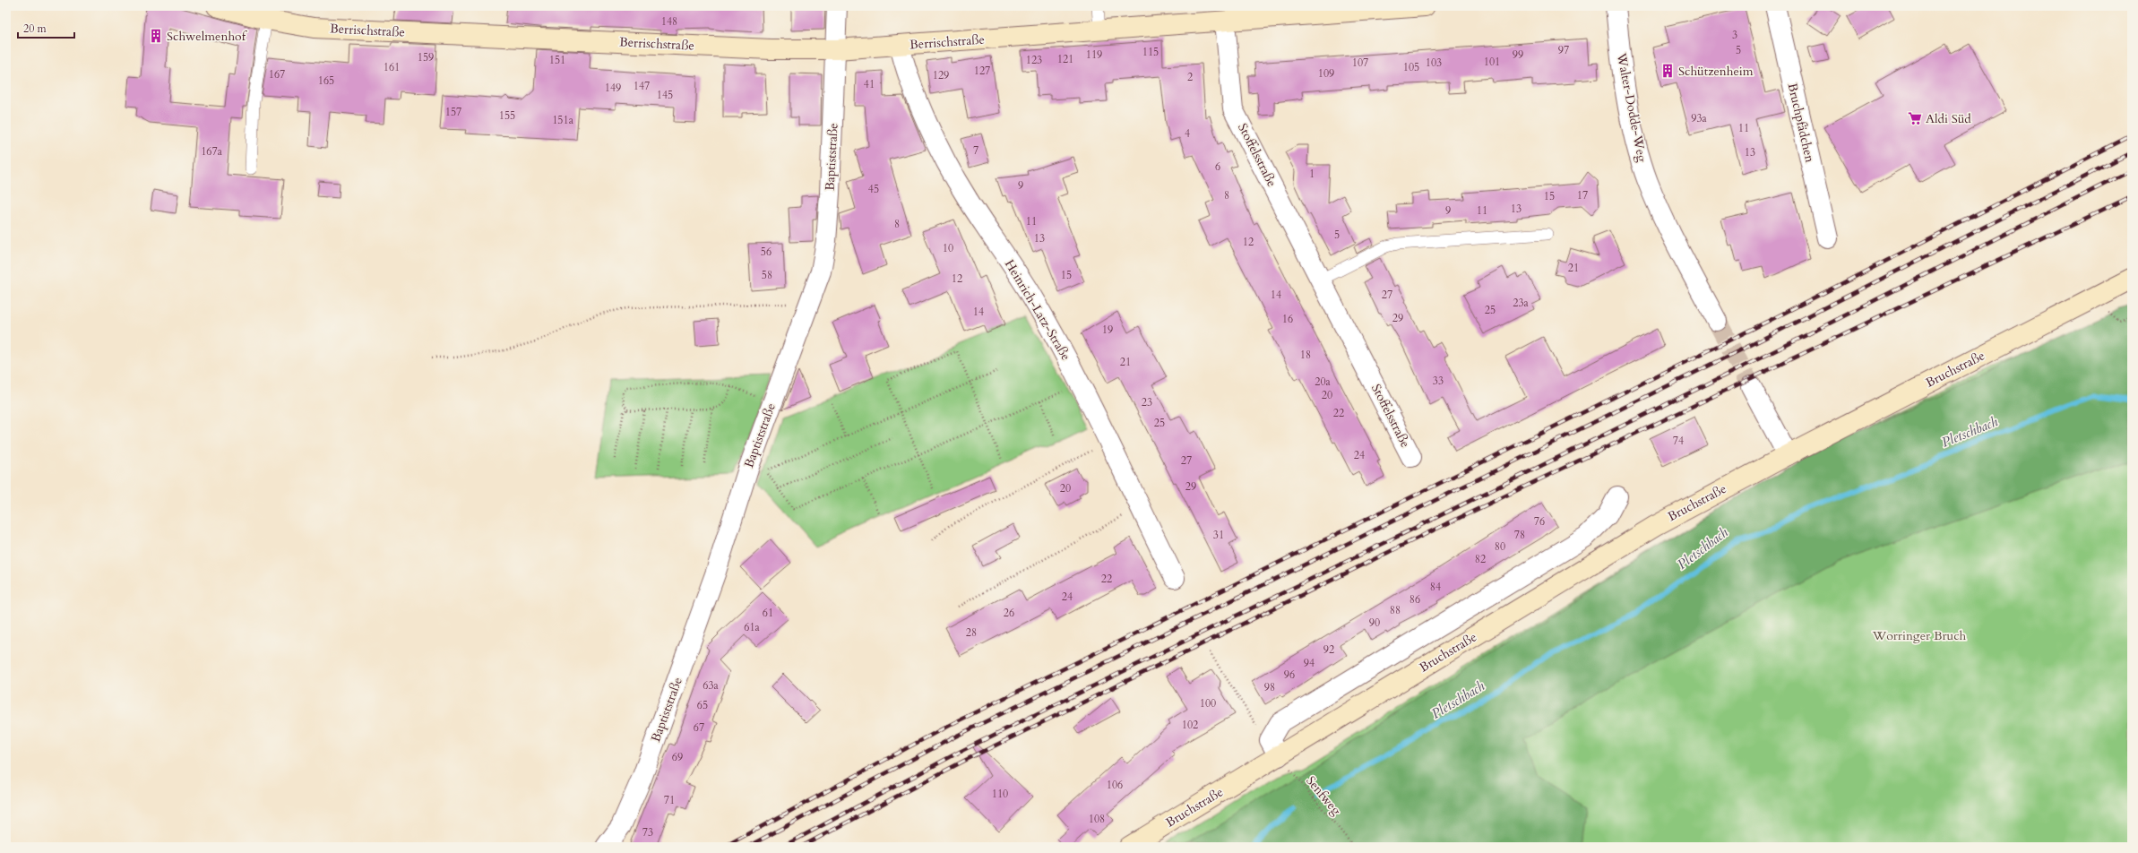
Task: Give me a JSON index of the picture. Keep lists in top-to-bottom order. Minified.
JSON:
{"streets":{"street":["Berrischstraße","Walter-Dodde-Weg","Bruchpfädchen","Stoffelsstraße","Baptiststraße","Heinrich-Latz-Straße","Bruchstraße"],"path":["Senfweg"]},"crossings":[["Berrischstraße","Stoffelsstraße"],["Berrischstraße","Baptiststraße"],["Berrischstraße","Heinrich-Latz-Straße"],["Bruchstraße","Senfweg"]],"water":["Pletschbach"],"parks":["Worringer Bruch"],"places":{"building":["Schwelmenhof","Schützenheim"],"supermarket":["Aldi Süd"]},"house_numbers":["148","3","97","5","115","119","99","159","121","151","123","101","107","103","161","105","127","109","167","129","2","165","41","147","149","145","157","155","93a","151a","11","4","7","167a","13","6","1","9","45","8","17","15","13","9","11","11","8","5","13","12","10","56","21","58","15","12","14","27","23a","25","14","29","16","19","18","21","33","20a","20","23","22","25","74","24","27","29","20","76","31","78","80","82","22","84","24","86","88","61","26","90","61a","28","92","94","96","63a","98","100","65","102","67","69","106","110","71","108","73"],"scale_bar":"20 m"}
